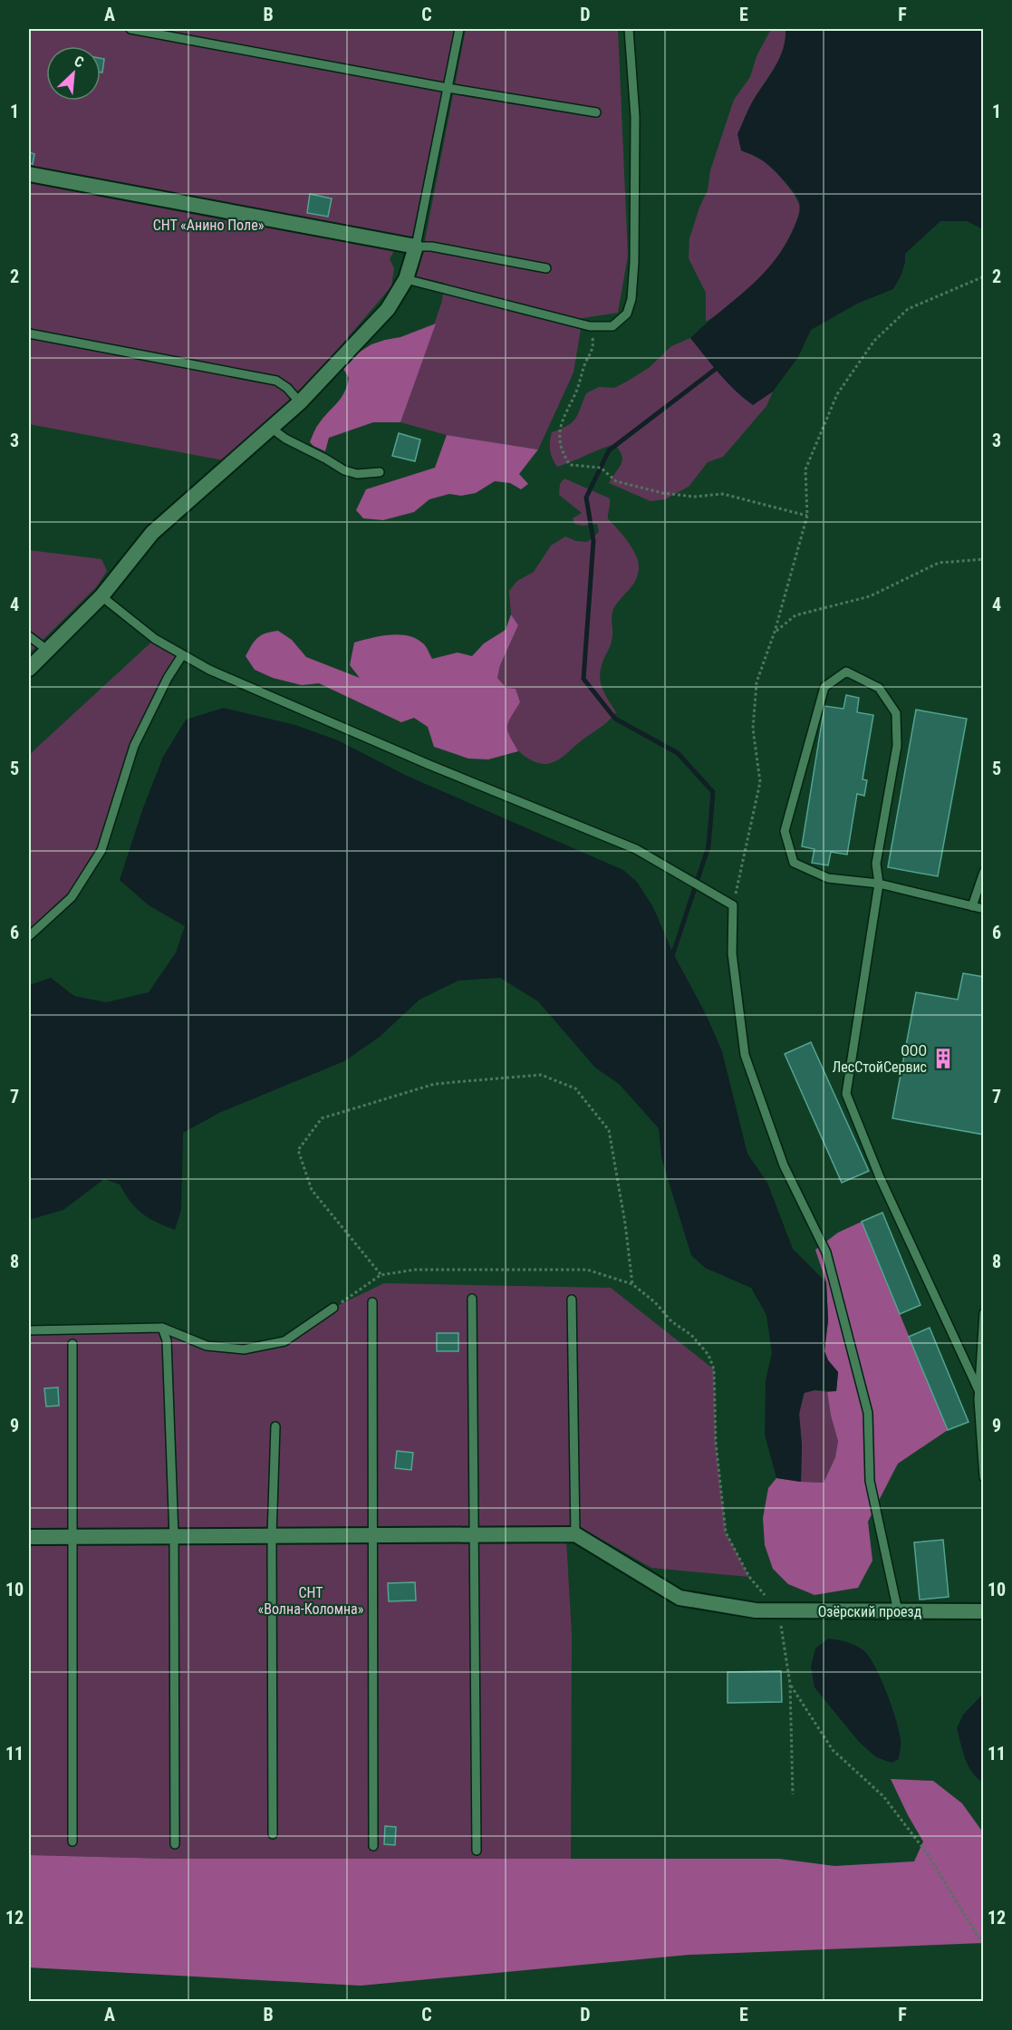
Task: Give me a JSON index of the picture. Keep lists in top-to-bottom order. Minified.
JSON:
{"streets":{"street":["Озёрский проезд"]},"parks":["СНТ «Анино Поле»","СНТ «Волна-Коломна»"],"places":{"building":["ООО ЛесСтойСервис"]},"north":"top right","grid":{"columns":["A","B","C","D","E","F"],"rows":["1","2","3","4","5","6","7","8","9","10","11","12"]}}
